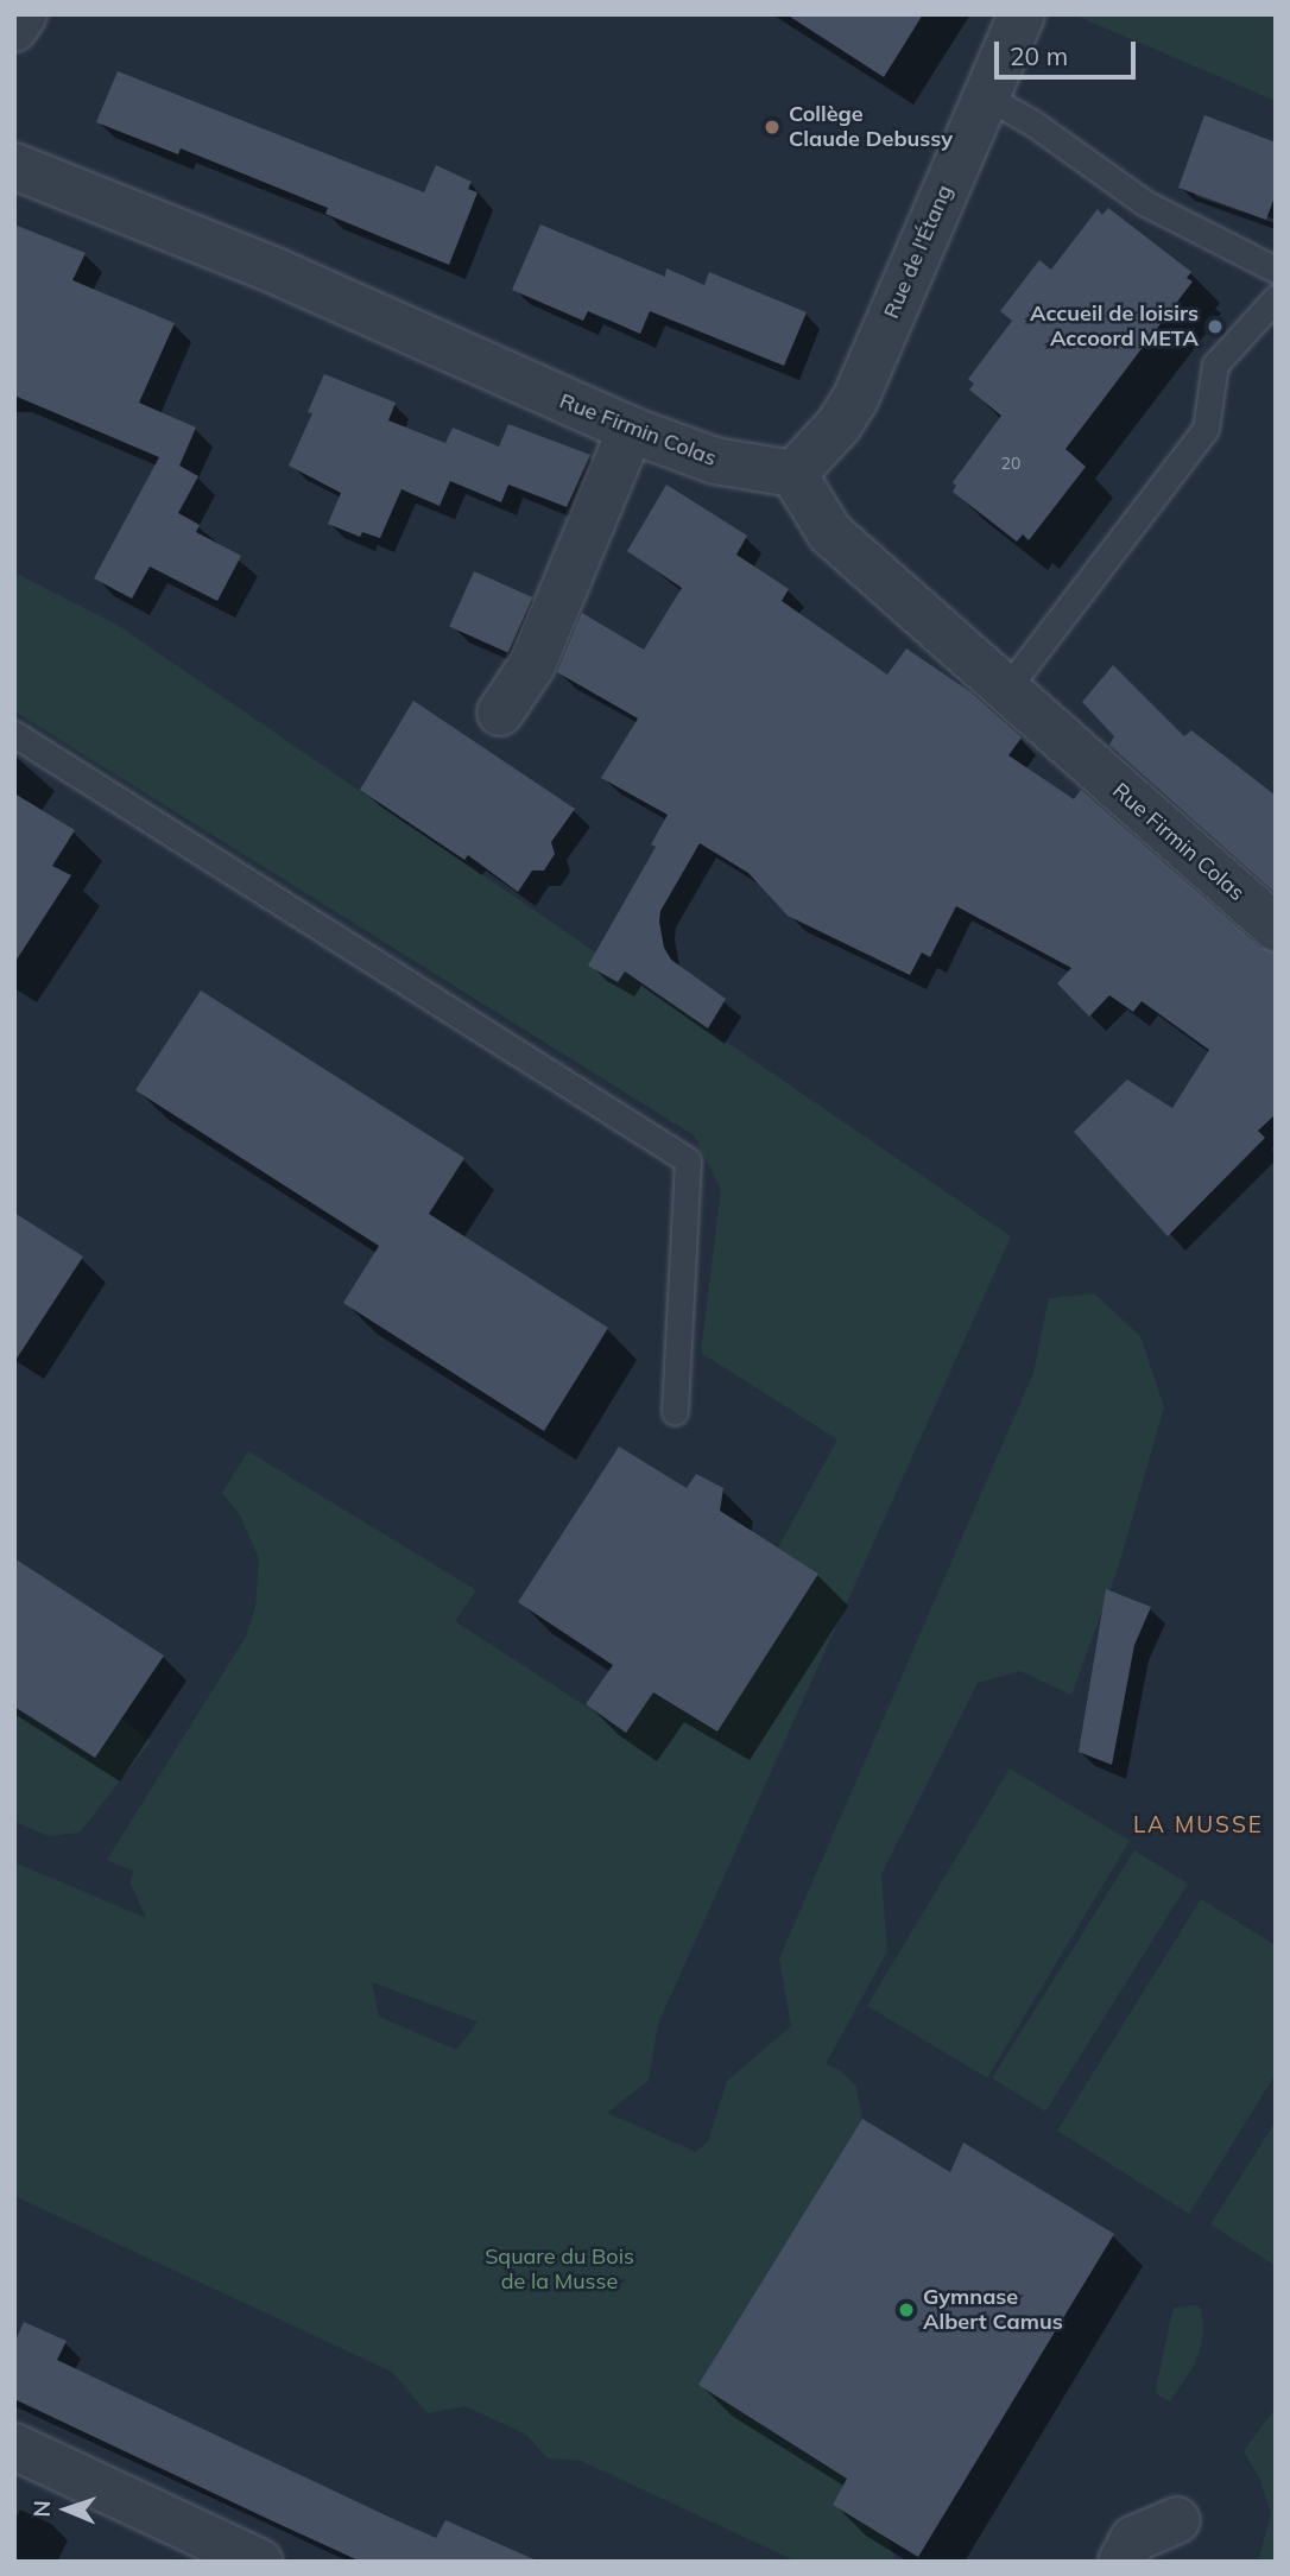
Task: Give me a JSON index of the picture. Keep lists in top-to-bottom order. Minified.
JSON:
{"streets":{"street":["Rue de l'Étang","Rue Firmin Colas"]},"crossings":[["Rue de l'Étang","Rue Firmin Colas"]],"districts":["LA MUSSE"],"parks":["Square du Bois de la Musse"],"places":["Collège Claude Debussy","Accueil de loisirs Accoord META","Gymnase Albert Camus"],"house_numbers":["20"],"scale_bar":"20 m","north":"left"}
